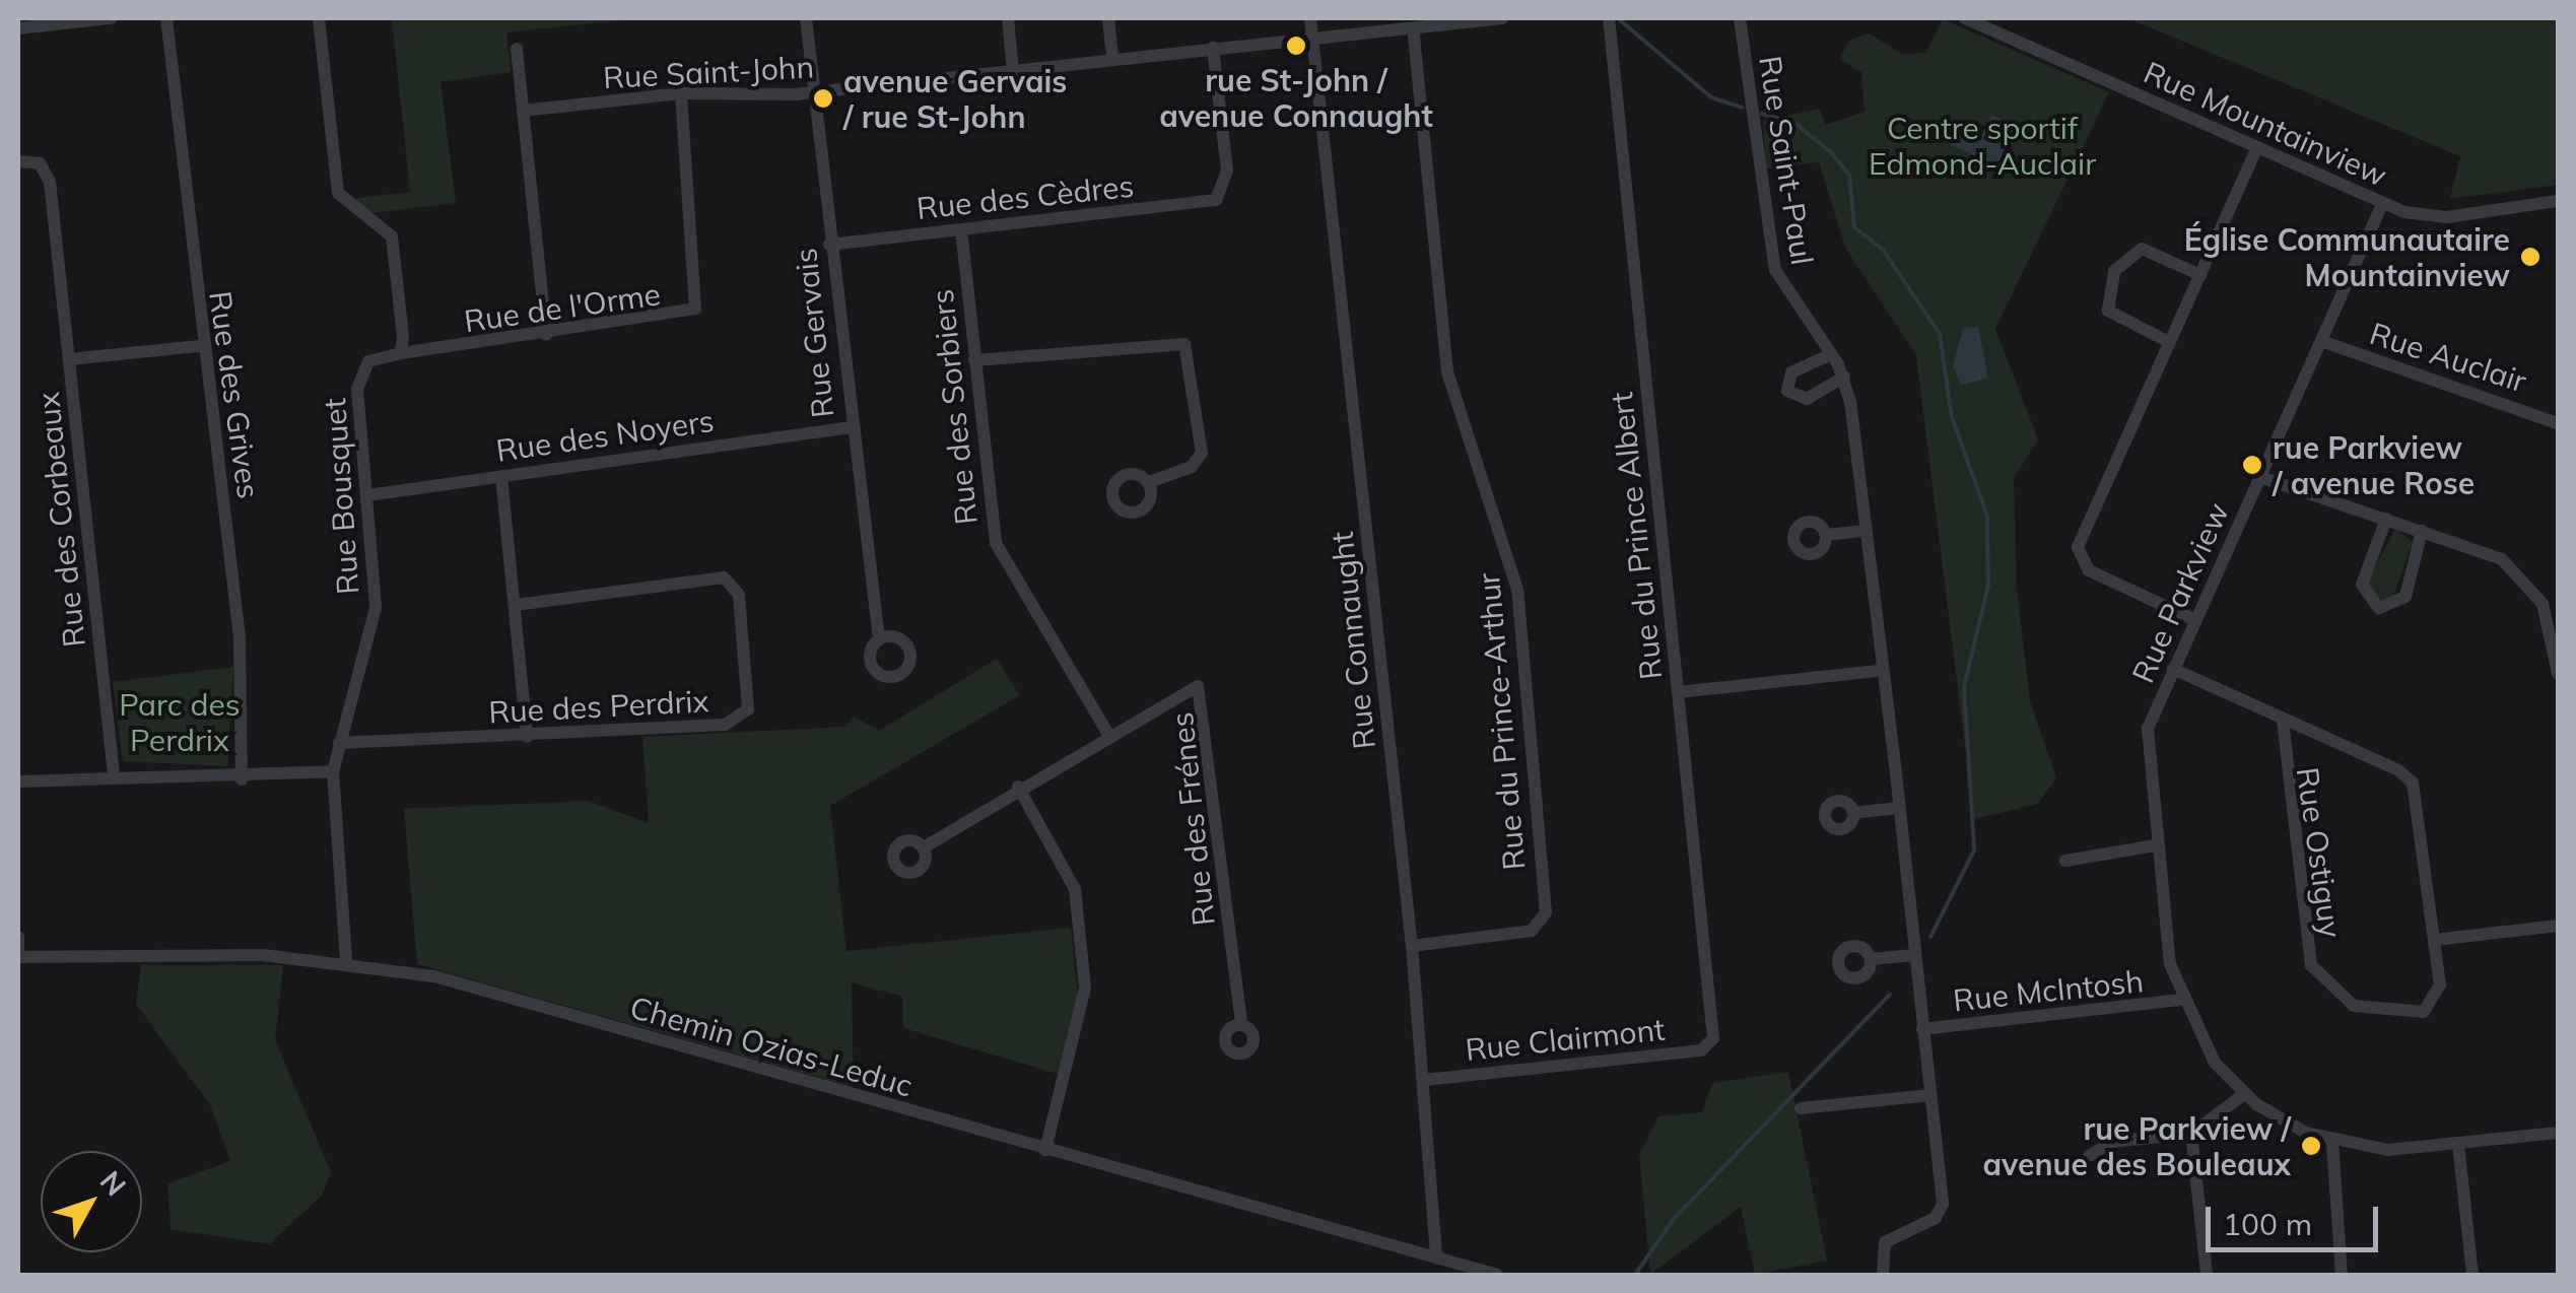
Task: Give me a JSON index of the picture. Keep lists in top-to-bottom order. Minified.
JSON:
{"streets":{"street":["Rue Saint-John","Rue Mountainview","Rue Saint-Paul","Rue des Cèdres","Rue de l'Orme","Rue Gervais","Rue Auclair","Rue des Grives","Rue des Sorbiers","Rue des Noyers","Rue Bousquet","Rue des Corbeaux","Rue du Prince Albert","Rue Parkview","Rue Connaught","Rue des Perdrix","Rue du Prince-Arthur","Rue des Frénes","Rue Ostiguy","Rue McIntosh","Rue Clairmont","Chemin Ozias-Leduc"]},"crossings":[["Rue Saint-John","Rue des Cèdres"],["Rue Saint-John","Rue de l'Orme"],["Rue Saint-John","Rue Gervais"],["Rue Saint-John","Rue Connaught"],["Rue Saint-John","Rue du Prince-Arthur"],["Rue Mountainview","Rue Parkview"],["Rue Saint-Paul","Rue McIntosh"],["Rue des Cèdres","Rue Gervais"],["Rue des Cèdres","Rue des Sorbiers"],["Rue de l'Orme","Rue Bousquet"],["Rue Gervais","Rue des Noyers"],["Rue Auclair","Rue Parkview"],["Rue des Sorbiers","Rue des Frénes"],["Rue des Noyers","Rue Bousquet"],["Rue Bousquet","Rue des Perdrix"],["Rue Bousquet","Chemin Ozias-Leduc"],["Rue du Prince Albert","Rue Clairmont"],["Rue Parkview","Rue Ostiguy"],["Rue Parkview","Rue McIntosh"],["Rue Connaught","Rue du Prince-Arthur"],["Rue Connaught","Rue Clairmont"],["Rue Connaught","Chemin Ozias-Leduc"]],"parks":["Centre sportif Edmond-Auclair","Parc des Perdrix"],"places":["rue St-John / avenue Connaught","avenue Gervais / rue St-John","Église Communautaire Mountainview","rue Parkview / avenue Rose","rue Parkview / avenue des Bouleaux"],"scale_bar":"100 m","north":"top right"}
